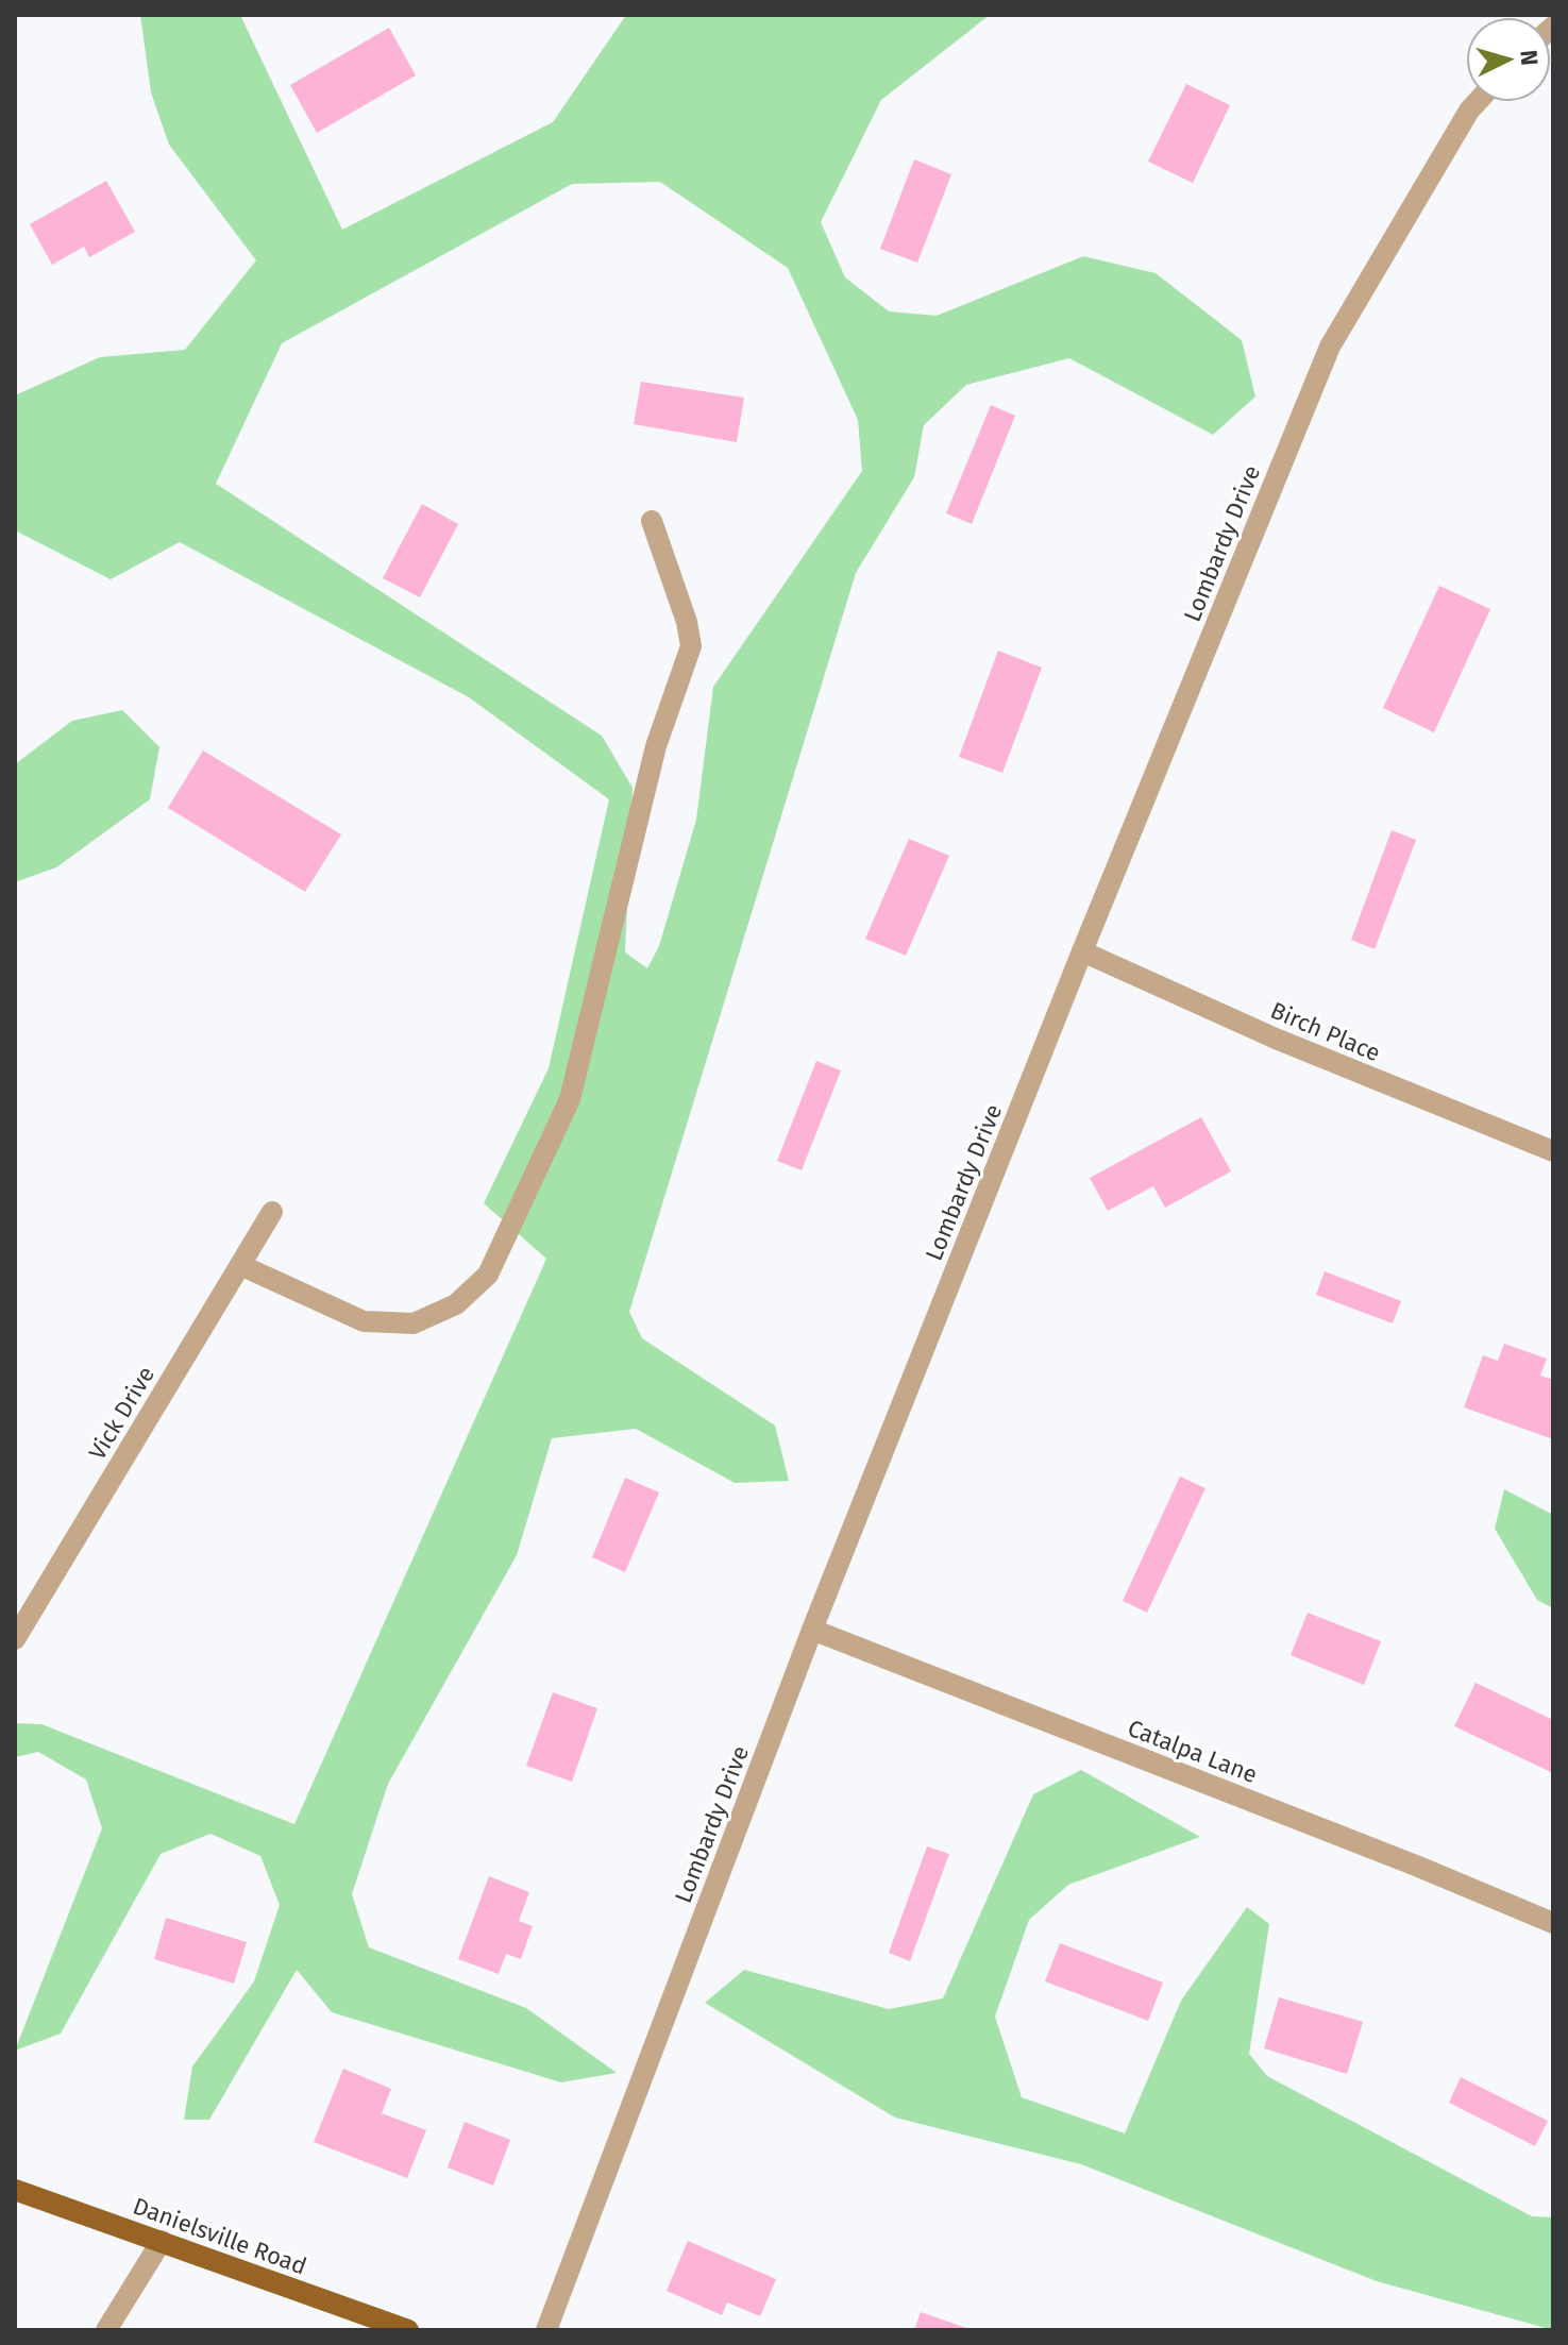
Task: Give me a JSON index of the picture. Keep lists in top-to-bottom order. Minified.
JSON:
{"streets":{"main road":["Danielsville Road"],"street":["Lombardy Drive","Birch Place","Vick Drive","Catalpa Lane"]},"crossings":[["Lombardy Drive","Birch Place"],["Lombardy Drive","Catalpa Lane"]],"north":"right"}
